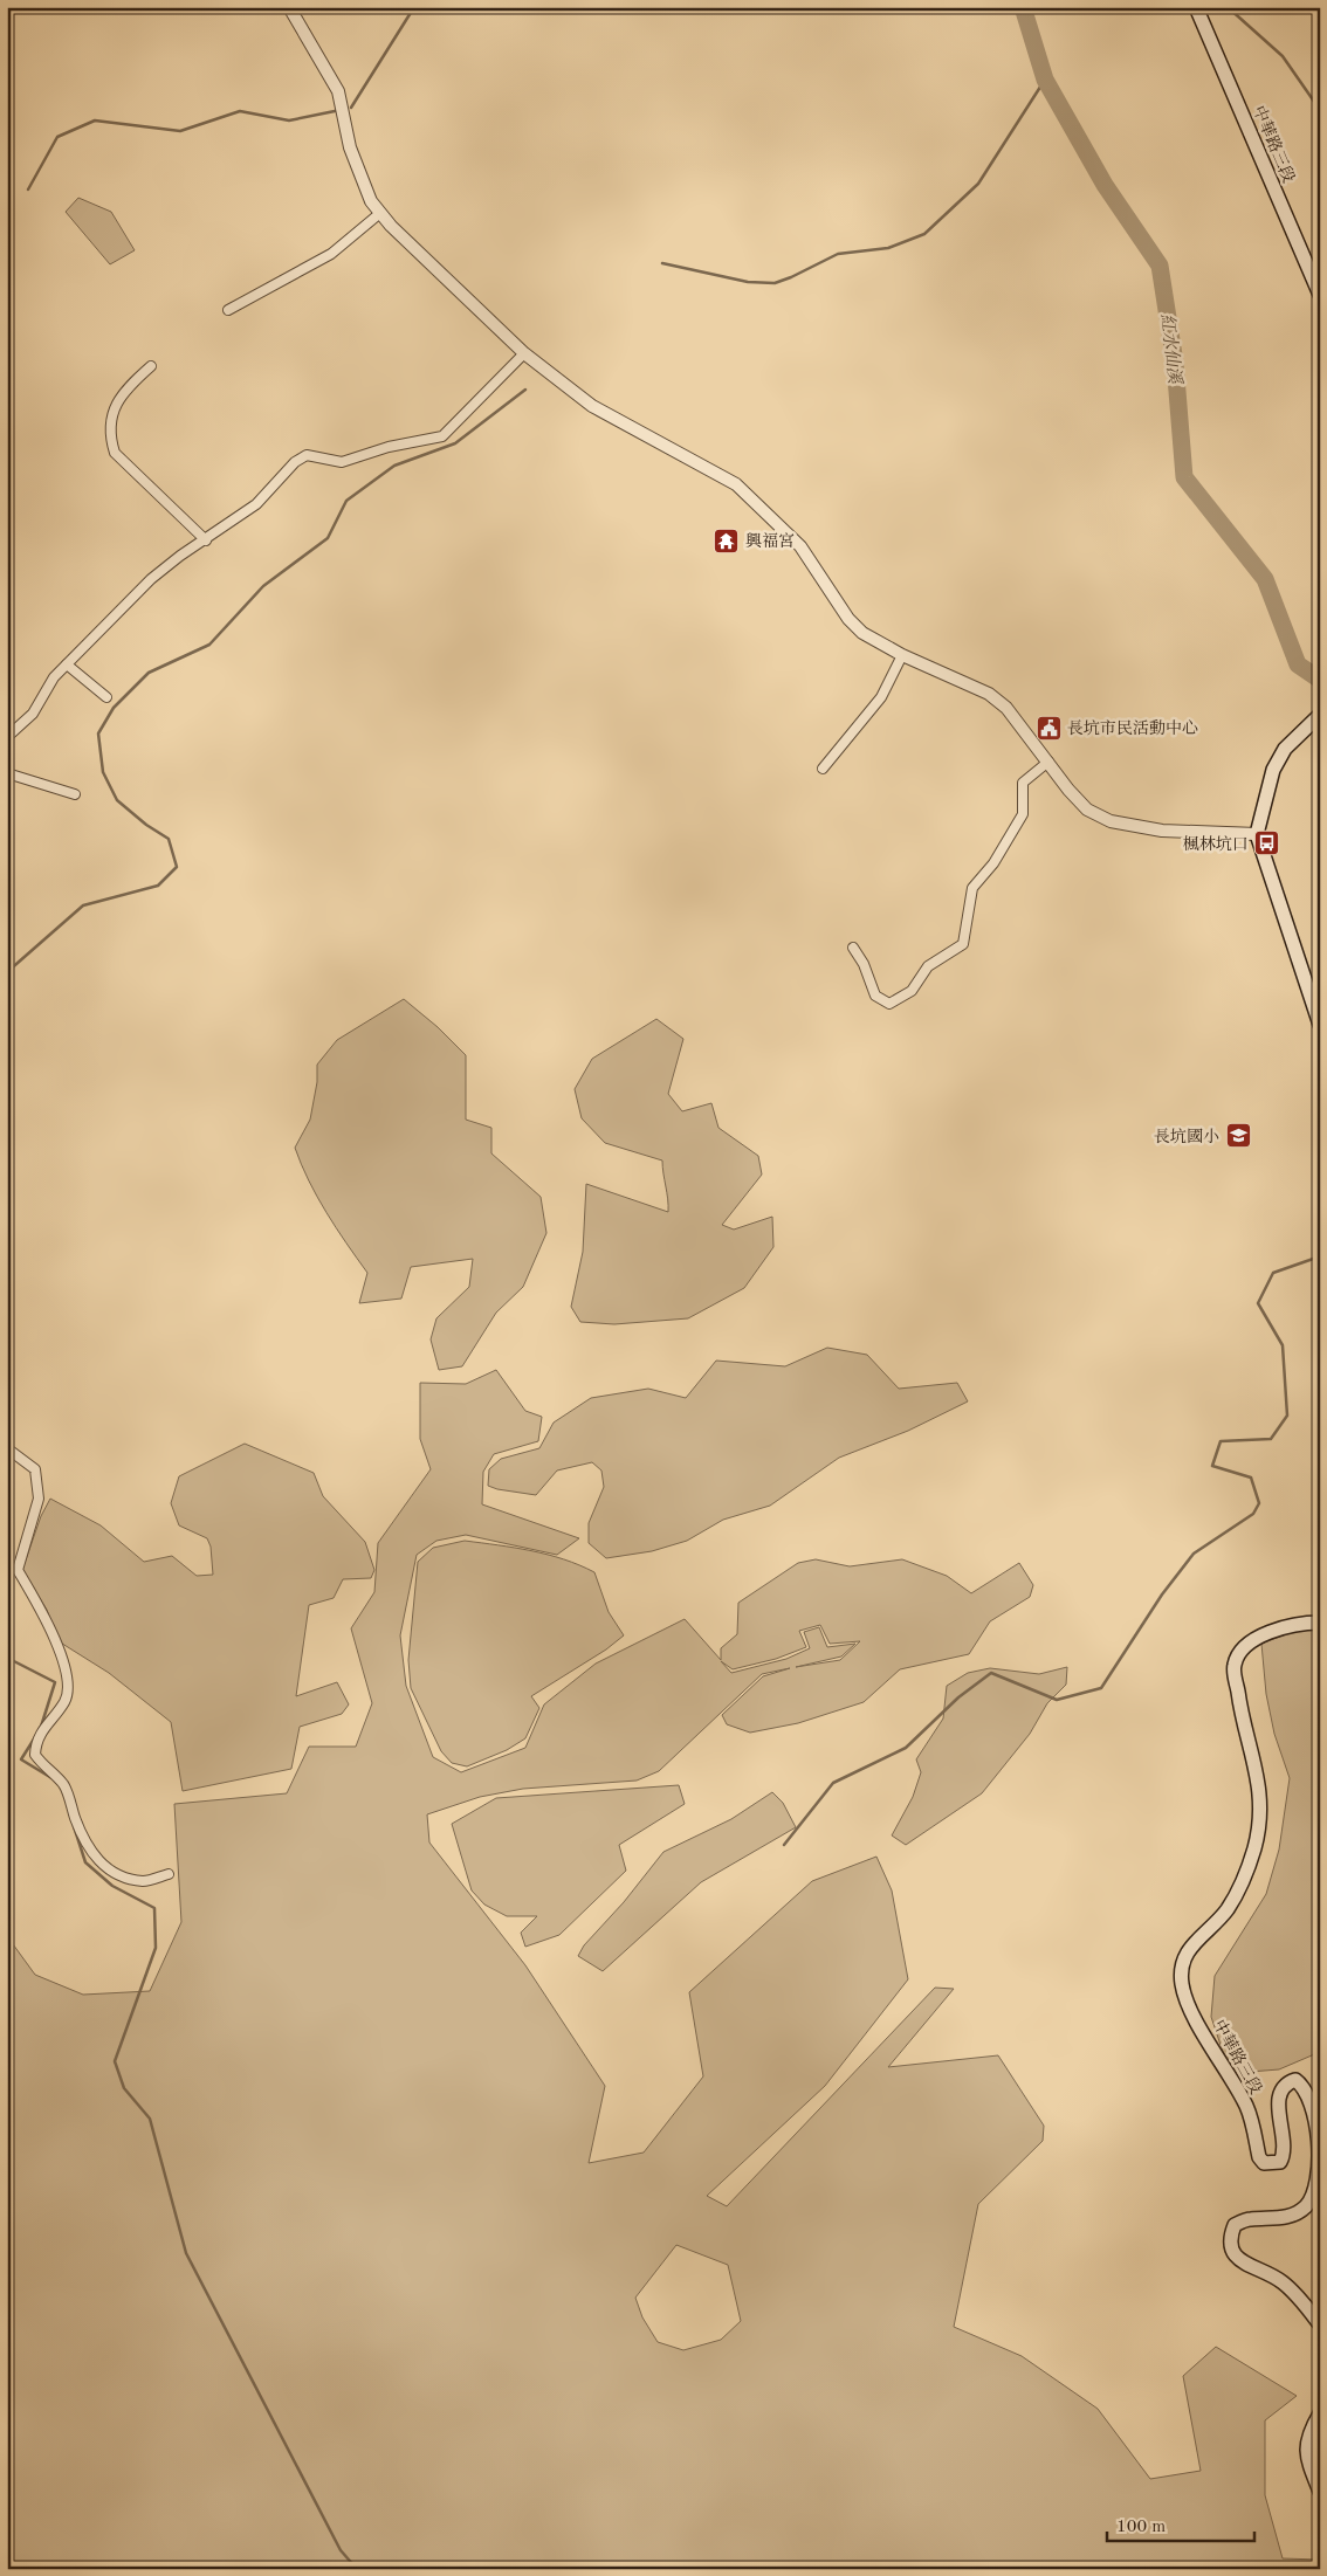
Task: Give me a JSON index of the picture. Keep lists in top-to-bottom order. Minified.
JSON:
{"streets":{"main road":["中華路三段"]},"water":["紅水仙溪"],"places":{"temple":["興福宮"],"public building":["長坑市民活動中心"],"bus stop":["楓林坑口"],"school or university":["長坑國小"]},"scale_bar":"100 m"}
